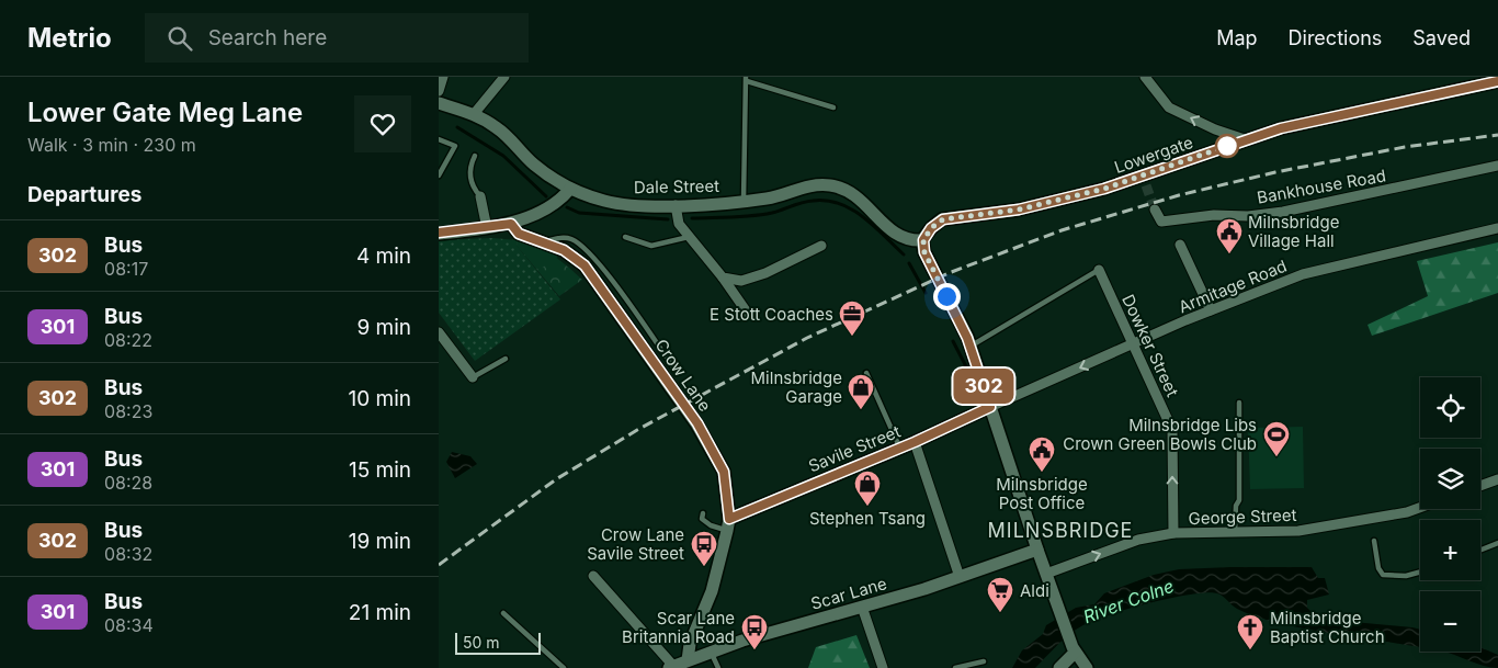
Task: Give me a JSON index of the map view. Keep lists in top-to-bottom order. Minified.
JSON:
{"streets":{"street":["Lowergate","Dale Street","Bankhouse Road","Armitage Road","Dowker Street","Crow Lane","Savile Street","George Street","Scar Lane"]},"crossings":[["Lowergate","Dale Street"],["Armitage Road","Dowker Street"],["Armitage Road","Savile Street"],["Dowker Street","George Street"],["Crow Lane","Savile Street"],["Crow Lane","Scar Lane"]],"one_way":["Dowker Street"],"districts":["MILNSBRIDGE"],"water":["River Colne"],"places":{"public building":["Milnsbridge Village Hall","Milnsbridge Post Office"],"office":["E Stott Coaches"],"shop":["Milnsbridge Garage","Stephen Tsang"],"sports":["Milnsbridge Libs Crown Green Bowls Club"],"bus stop":["Crow Lane Savile Street","Scar Lane Britannia Road"],"supermarket":["Aldi"],"church":["Milnsbridge Baptist Church"]},"lines":["bus line 302"],"scale_bar":"50 m","page":{"header":"Metrio","search":"Search here","nav":["Map","Directions","Saved"],"heading":[["Lower Gate Meg Lane","Walk · 3 min · 230 m"],"Departures"],"on_map":"302","list":[{"mark":"302","name":"Bus","note":"08:17","value":"4 min"},{"mark":"301","name":"Bus","note":"08:22","value":"9 min"},{"mark":"302","name":"Bus","note":"08:23","value":"10 min"},{"mark":"301","name":"Bus","note":"08:28","value":"15 min"},{"mark":"302","name":"Bus","note":"08:32","value":"19 min"},{"mark":"301","name":"Bus","note":"08:34","value":"21 min"}],"map_buttons":["+","−"],"scale":"50 m"}}
